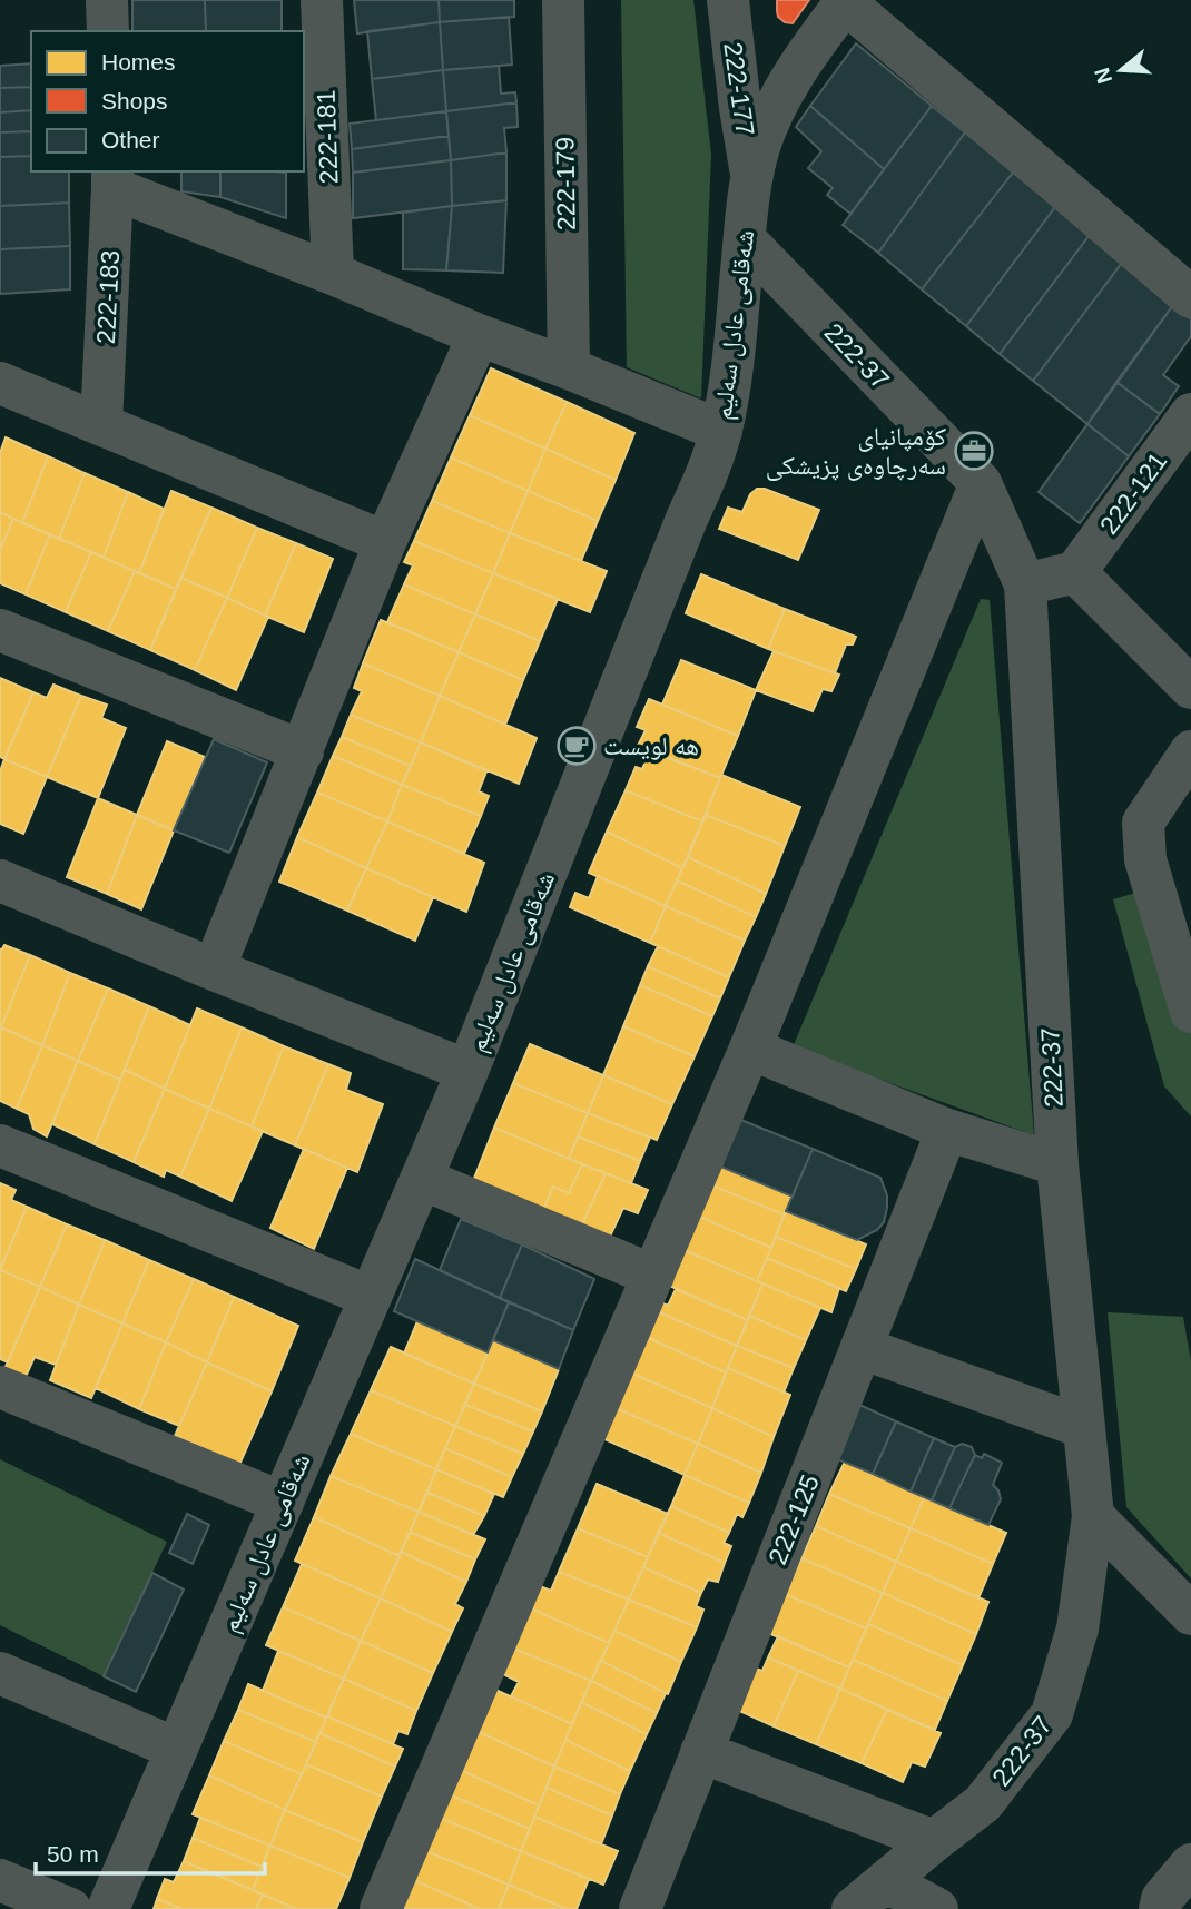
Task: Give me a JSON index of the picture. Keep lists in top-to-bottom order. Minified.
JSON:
{"streets":{"street":["222-177","222-181","222-179","222-183","شەقامی عادل سەلیم","222-37","222-121","222-125"]},"crossings":[["222-177","شەقامی عادل سەلیم"],["شەقامی عادل سەلیم","222-37"]],"places":{"office":["کۆمپانیای سەرچاوەی پزیشکی"],"cafe":["هه لويست"]},"legend":["Homes","Shops","Other"],"scale_bar":"50 m","north":"left"}
